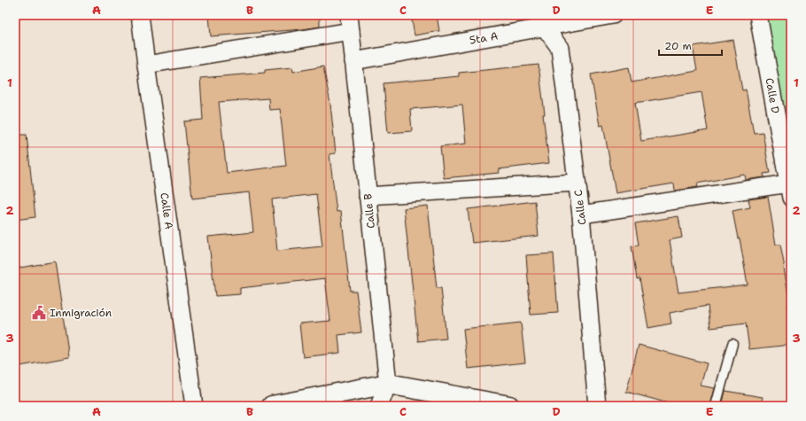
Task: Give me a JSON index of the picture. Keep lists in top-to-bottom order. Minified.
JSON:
{"streets":{"street":["5ta A","Calle D","Calle C","Calle A","Calle B"]},"crossings":[["5ta A","Calle C"],["5ta A","Calle B"]],"places":{"public building":["Inmigración"]},"scale_bar":"20 m","grid":{"columns":["A","B","C","D","E"],"rows":["1","2","3"]}}
